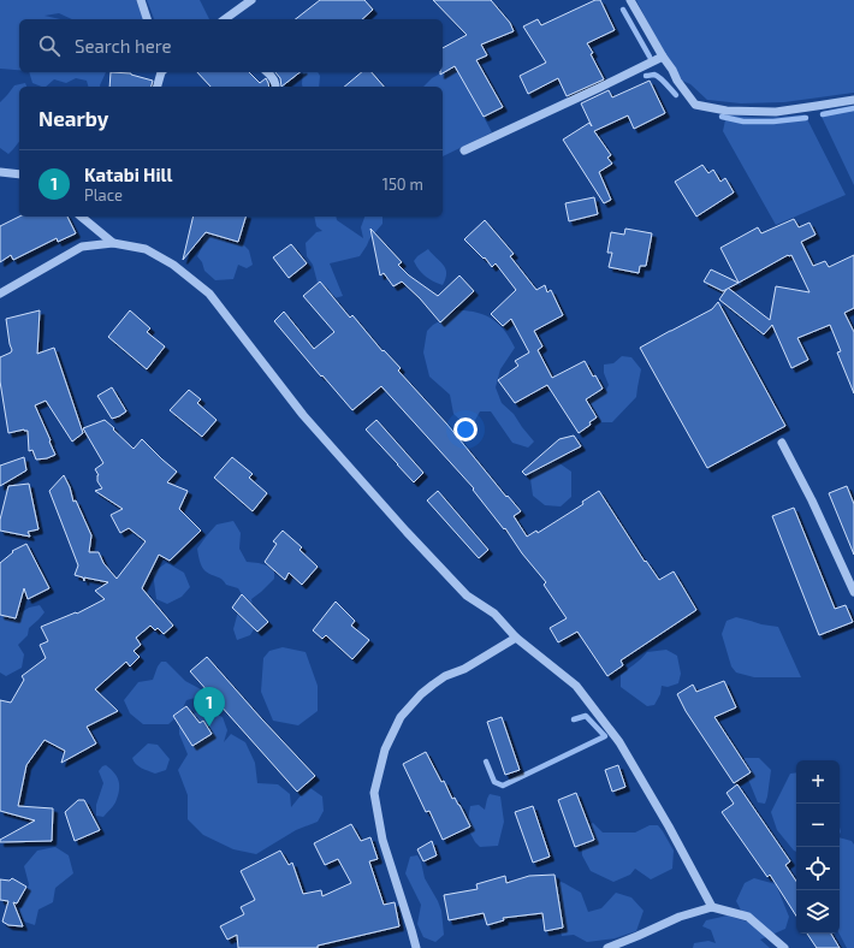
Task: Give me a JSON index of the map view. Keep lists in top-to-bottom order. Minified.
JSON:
{"page":{"search":"Search here","heading":"Nearby","list":[{"mark":"1","name":"Katabi Hill","note":"Place","value":"150 m"}],"pins":"1","map_buttons":["+","−"]}}
